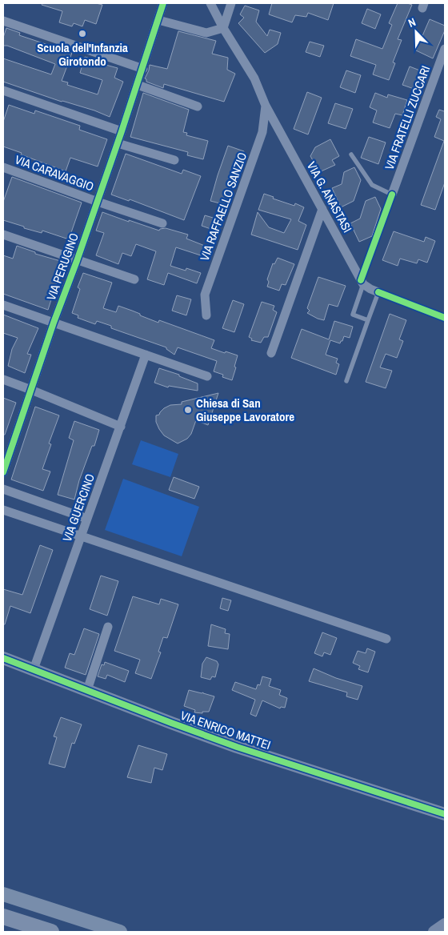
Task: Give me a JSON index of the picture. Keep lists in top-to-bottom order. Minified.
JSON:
{"streets":{"street":["VIA FRATELLI ZUCCARI","VIA CARAVAGGIO","VIA G. ANASTASI","VIA RAFFAELLO SANZIO","VIA PERUGINO","VIA GUERCINO","VIA ENRICO MATTEI"]},"crossings":[["VIA CARAVAGGIO","VIA PERUGINO"],["VIA G. ANASTASI","VIA RAFFAELLO SANZIO"],["VIA GUERCINO","VIA ENRICO MATTEI"]],"places":["Scuola dell'Infanzia Girotondo","Chiesa di San Giuseppe Lavoratore"],"north":"top left"}
